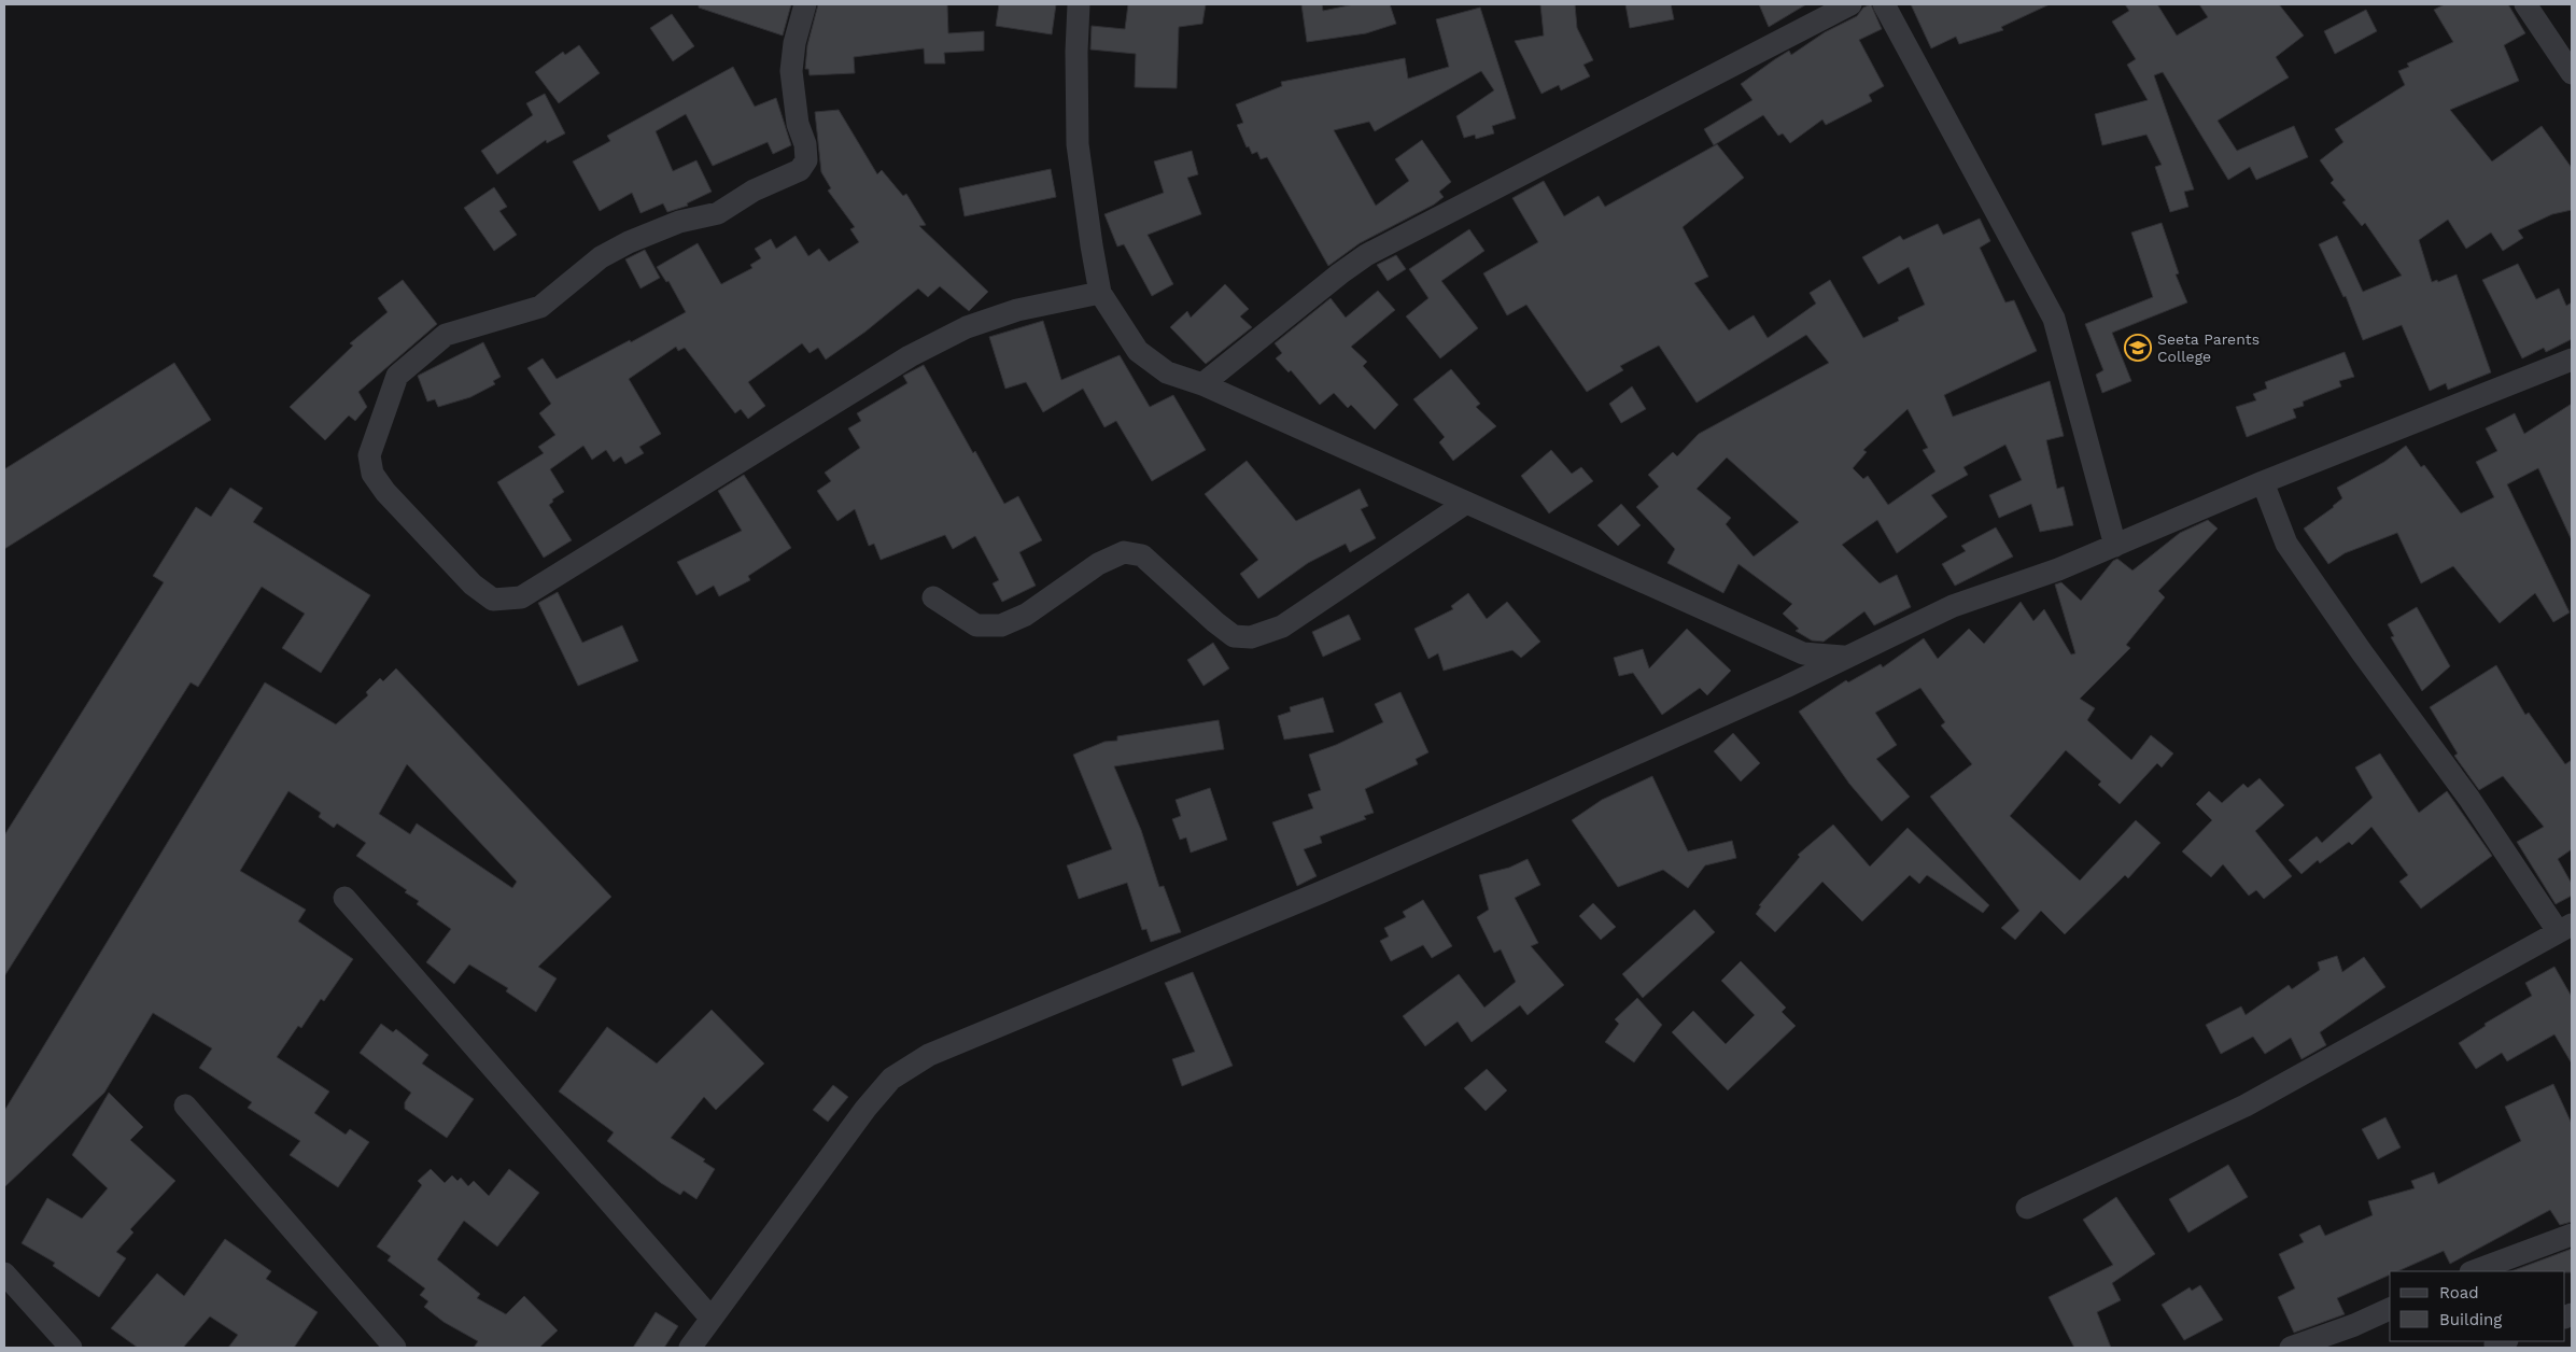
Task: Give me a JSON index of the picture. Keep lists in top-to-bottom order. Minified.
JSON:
{"places":{"school or university":["Seeta Parents College"]},"legend":["Road","Building"]}
